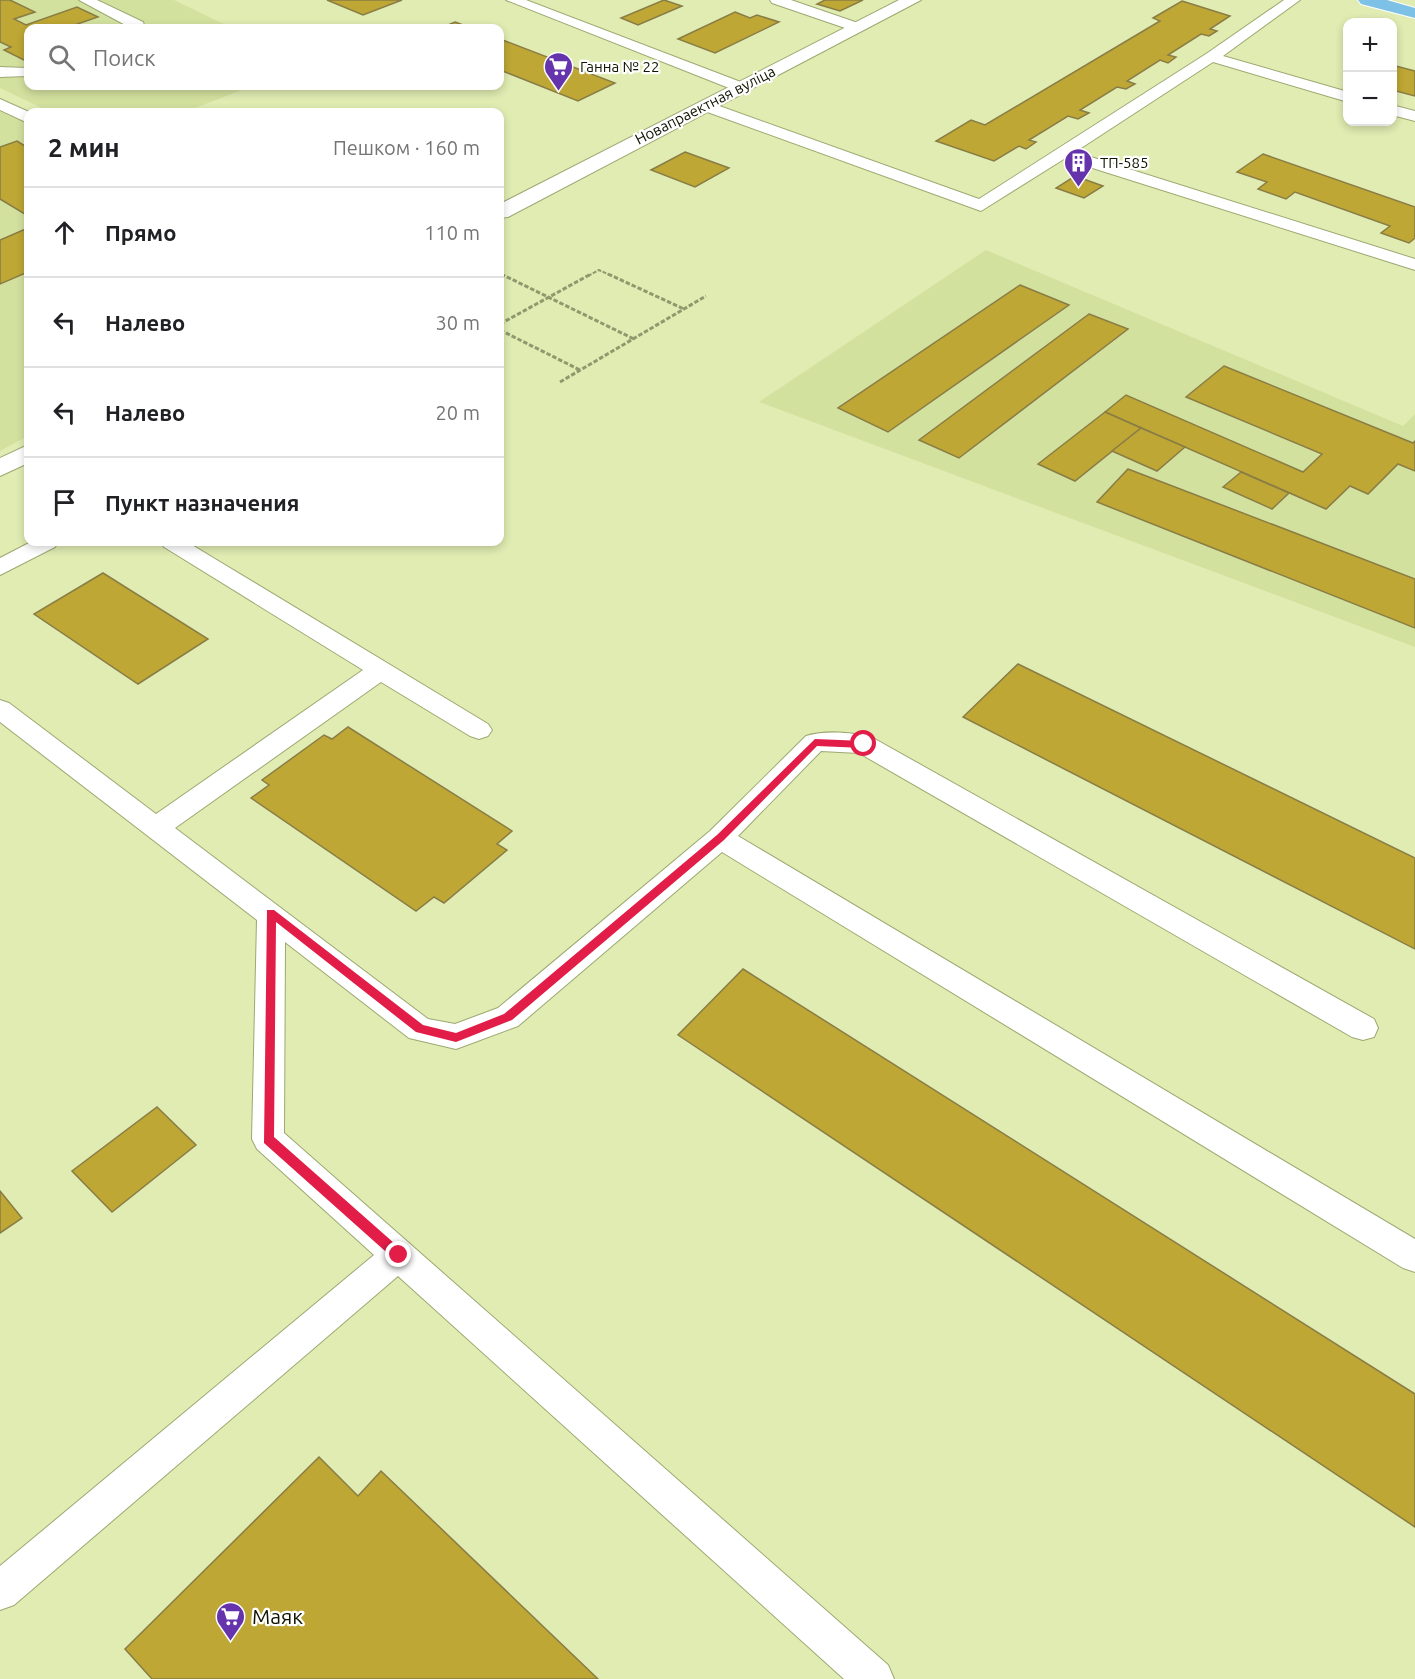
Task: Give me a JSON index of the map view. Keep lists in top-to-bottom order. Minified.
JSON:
{"streets":{"street":["Новапраектная вуліца"]},"places":{"supermarket":["Ганна № 22","Маяк"],"building":["ТП-585"]},"page":{"map_buttons":["+","−"],"search":"Поиск","heading":["2 мин","Пешком · 160 m"],"list":[["Прямо","110 m"],["Налево","30 m"],["Налево","20 m"],"Пункт назначения"]}}
